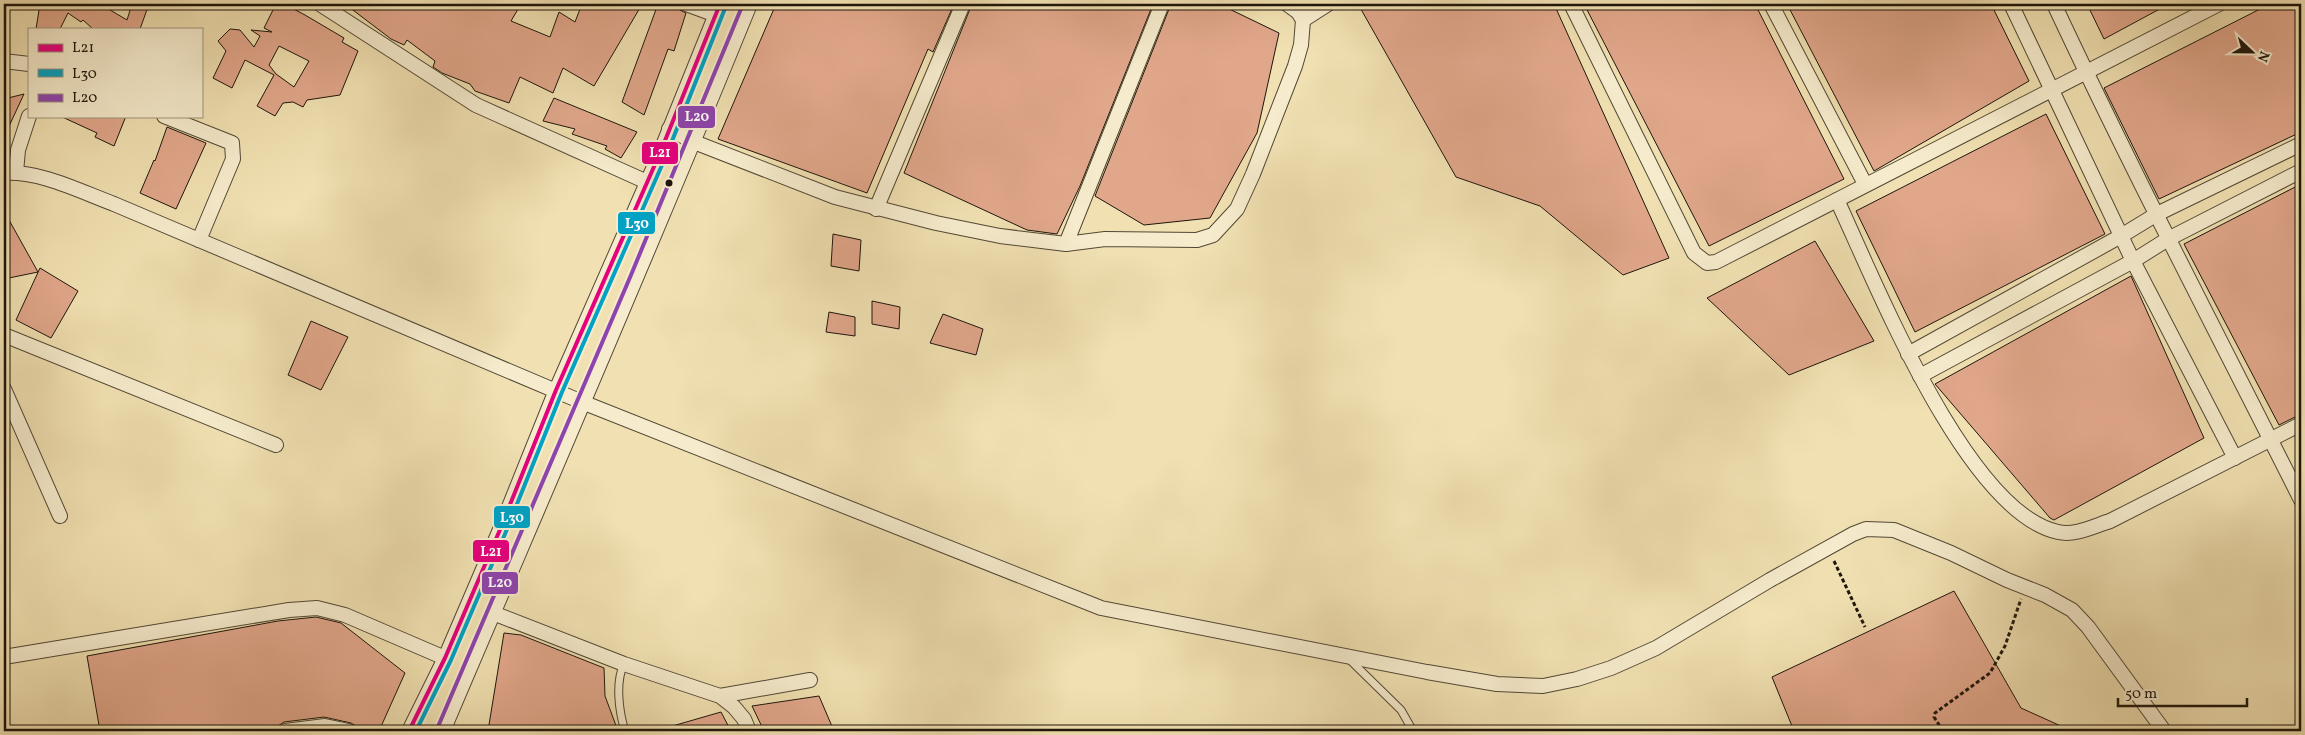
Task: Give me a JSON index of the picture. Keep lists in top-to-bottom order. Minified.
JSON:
{"lines":["transit line L21","transit line L20","transit line L30"],"legend":["L21","L30","L20"],"scale_bar":"50 m","north":"right"}
